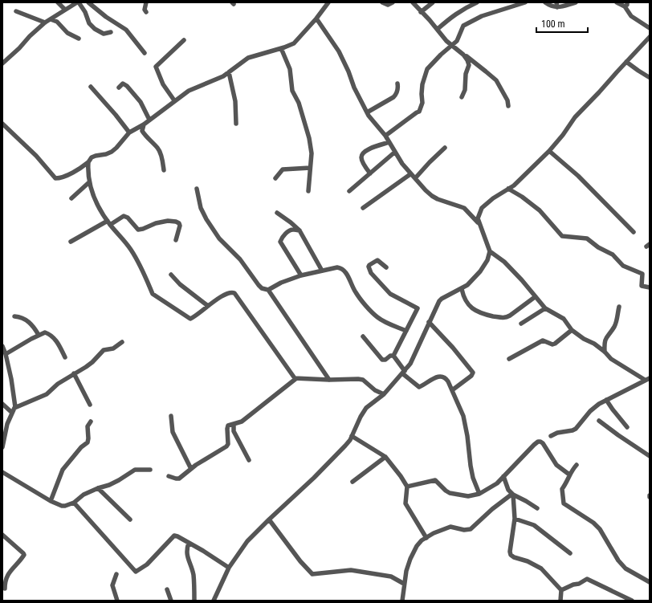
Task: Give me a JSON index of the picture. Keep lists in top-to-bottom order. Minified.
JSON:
{"scale_bar":"100 m"}
